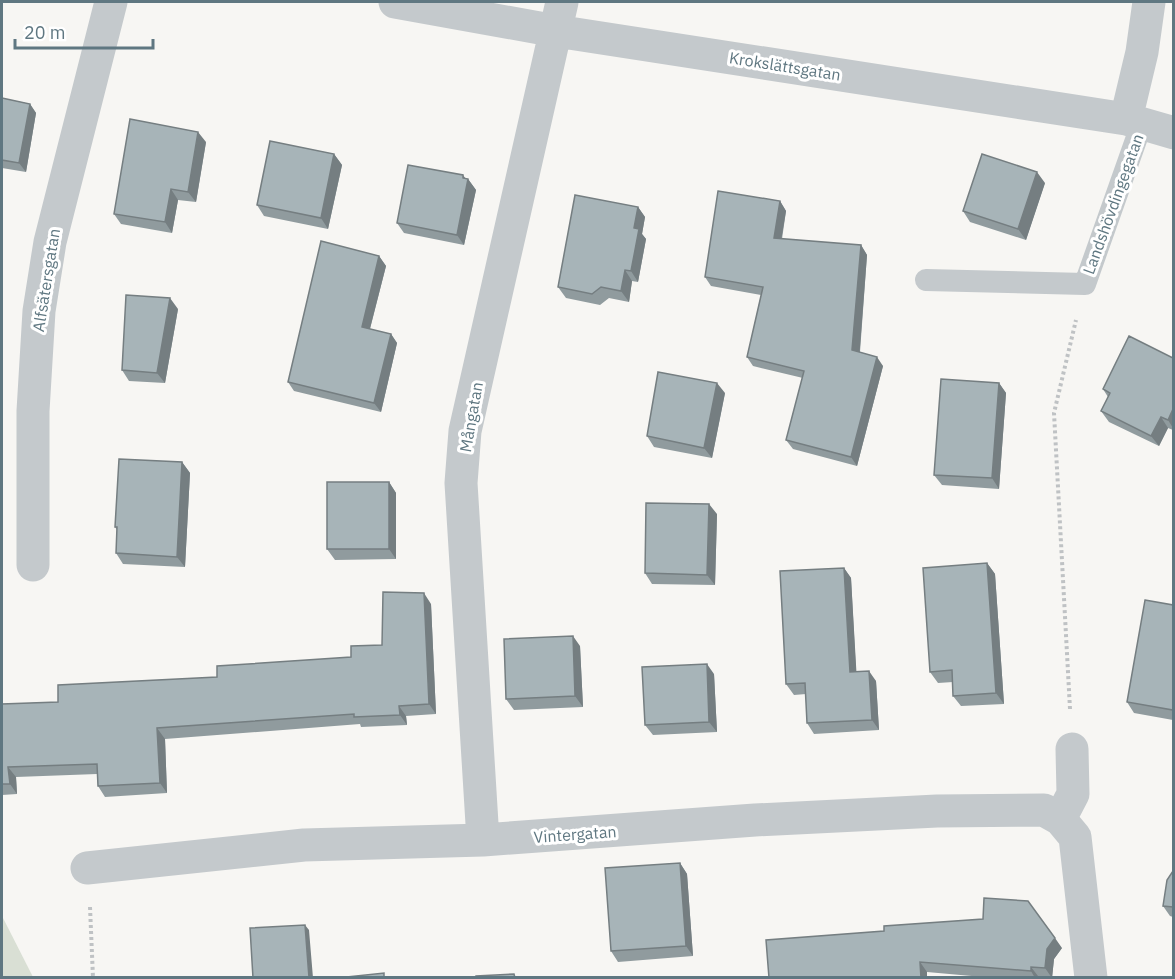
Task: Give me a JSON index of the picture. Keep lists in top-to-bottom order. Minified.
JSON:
{"streets":{"street":["Krokslättsgatan","Landshövdingegatan","Alfsätersgatan","Mångatan","Vintergatan"]},"crossings":[["Krokslättsgatan","Landshövdingegatan"],["Krokslättsgatan","Mångatan"],["Mångatan","Vintergatan"]],"scale_bar":"20 m"}
